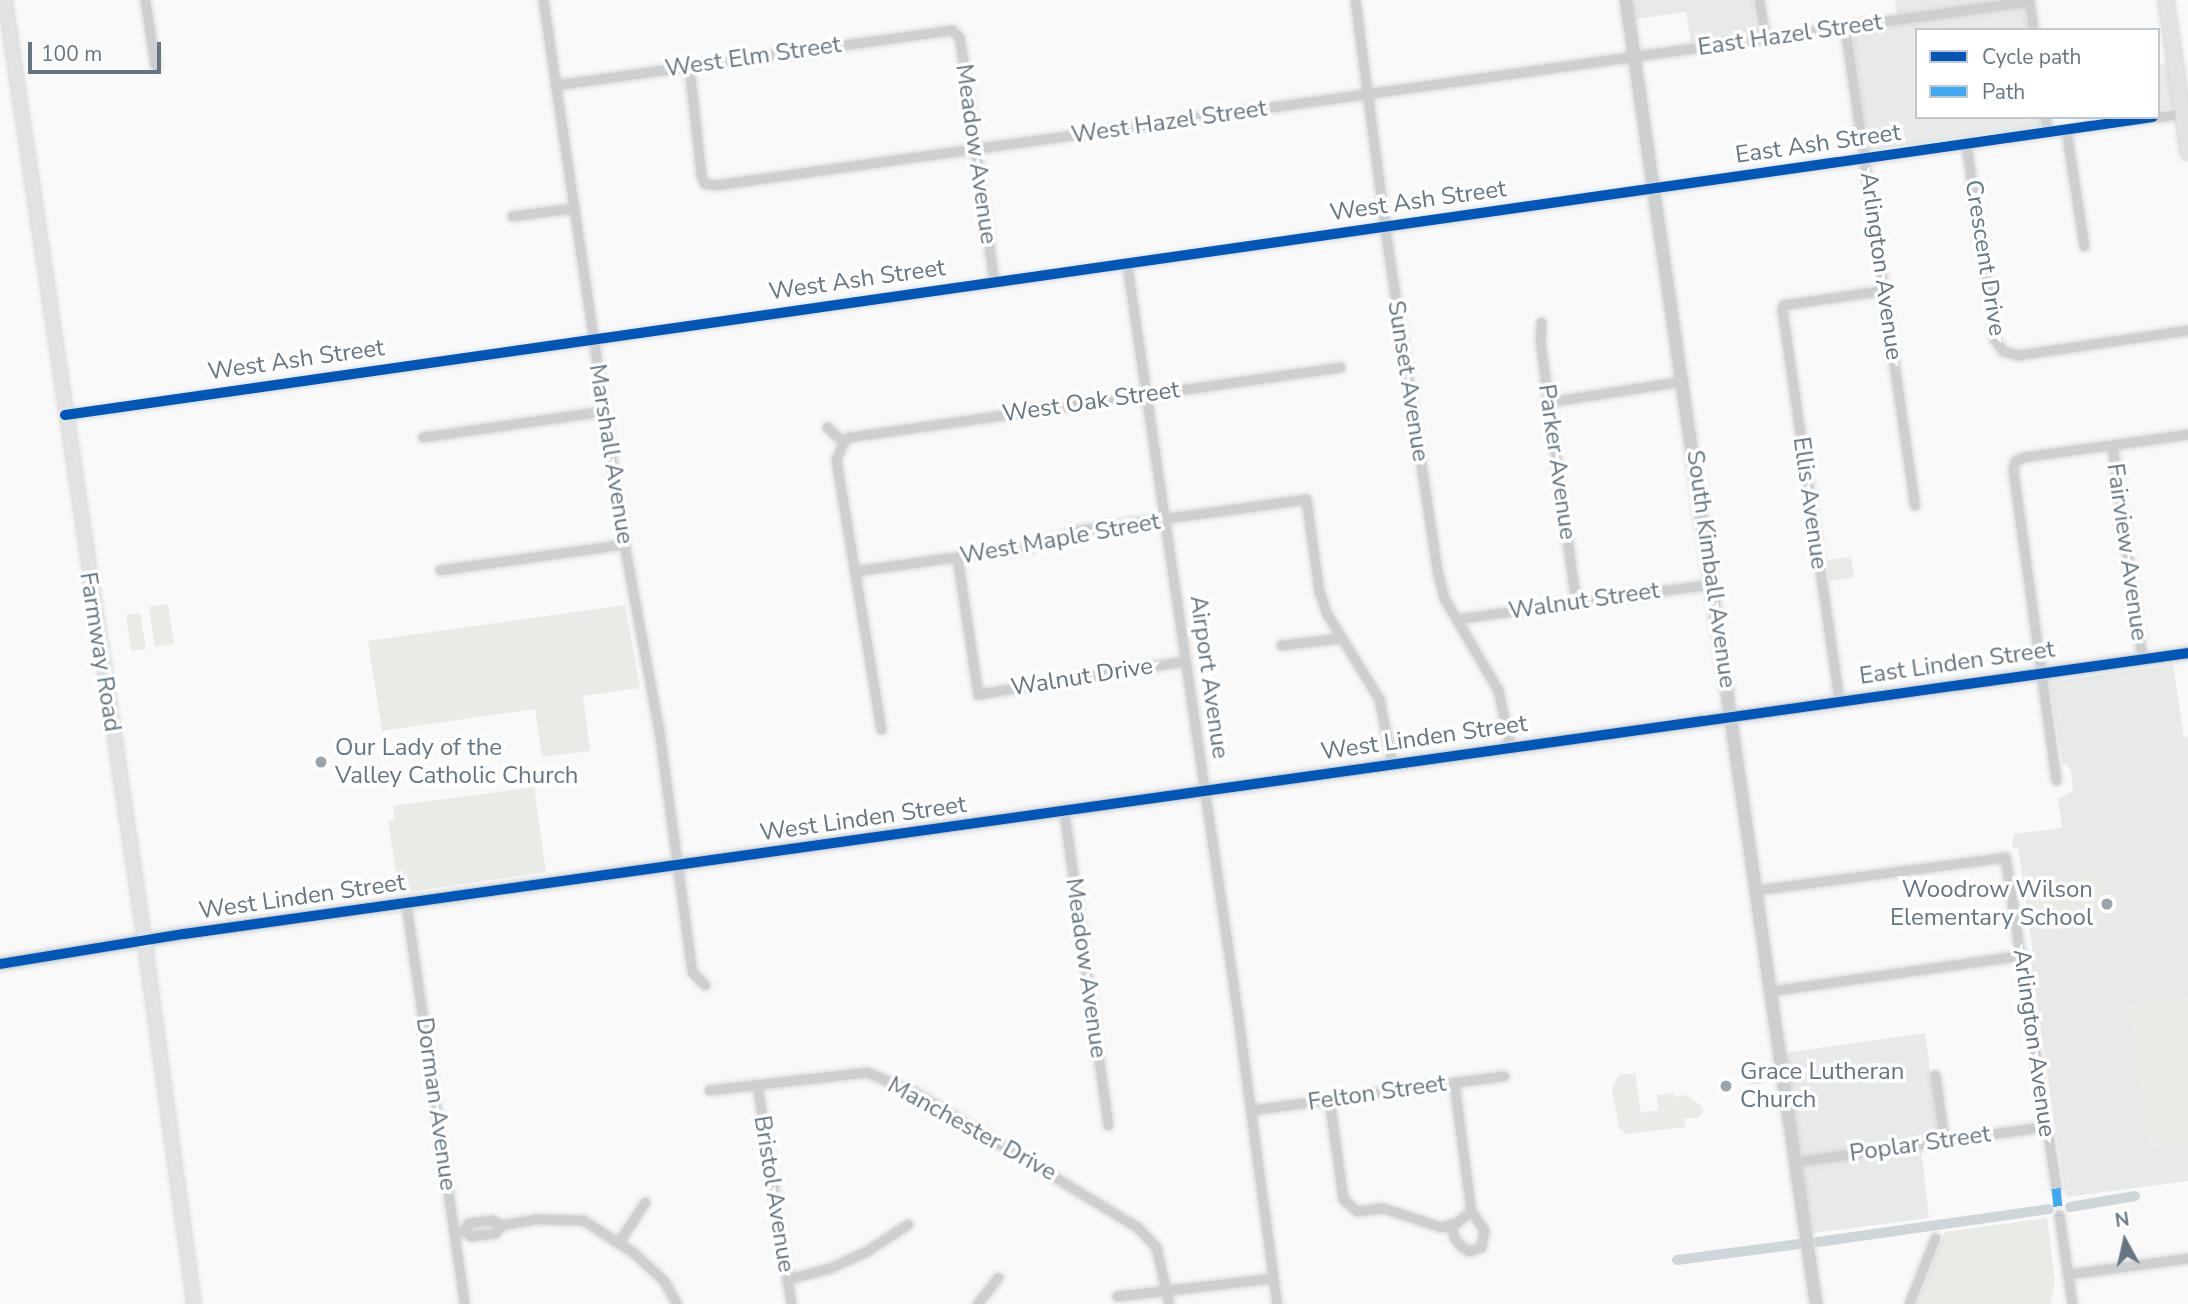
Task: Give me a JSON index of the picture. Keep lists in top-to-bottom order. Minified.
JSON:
{"streets":{"main road":["Farmway Road"],"street":["East Hazel Street","West Elm Street","West Hazel Street","East Ash Street","Meadow Avenue","West Ash Street","Crescent Drive","Arlington Avenue","Sunset Avenue","West Oak Street","Marshall Avenue","Parker Avenue","Ellis Avenue","West Maple Street","Fairview Avenue","South Kimball Avenue","Walnut Street","East Linden Street","Walnut Drive","Airport Avenue","West Linden Street","Felton Street","Dorman Avenue","Manchester Drive","Poplar Street","Bristol Avenue"]},"crossings":[["East Hazel Street","West Hazel Street"],["East Hazel Street","Arlington Avenue"],["East Hazel Street","South Kimball Avenue"],["West Elm Street","West Hazel Street"],["West Elm Street","Meadow Avenue"],["West Elm Street","Marshall Avenue"],["West Hazel Street","Meadow Avenue"],["West Hazel Street","Sunset Avenue"],["West Hazel Street","South Kimball Avenue"],["East Ash Street","West Ash Street"],["East Ash Street","Crescent Drive"],["East Ash Street","Arlington Avenue"],["East Ash Street","South Kimball Avenue"],["Meadow Avenue","West Ash Street"],["Meadow Avenue","West Linden Street"],["West Ash Street","Sunset Avenue"],["West Ash Street","Marshall Avenue"],["West Ash Street","South Kimball Avenue"],["West Ash Street","Farmway Road"],["West Ash Street","Airport Avenue"],["Arlington Avenue","Ellis Avenue"],["Arlington Avenue","South Kimball Avenue"],["Arlington Avenue","Poplar Street"],["Sunset Avenue","Walnut Street"],["Sunset Avenue","West Linden Street"],["West Oak Street","Airport Avenue"],["Marshall Avenue","West Linden Street"],["Parker Avenue","Walnut Street"],["Ellis Avenue","East Linden Street"],["West Maple Street","Walnut Drive"],["West Maple Street","Airport Avenue"],["Fairview Avenue","East Linden Street"],["South Kimball Avenue","Walnut Street"],["South Kimball Avenue","East Linden Street"],["South Kimball Avenue","West Linden Street"],["South Kimball Avenue","Poplar Street"],["Farmway Road","West Linden Street"],["East Linden Street","West Linden Street"],["Walnut Drive","Airport Avenue"],["Airport Avenue","West Linden Street"],["Airport Avenue","Felton Street"],["West Linden Street","Dorman Avenue"],["Manchester Drive","Bristol Avenue"]],"places":["Our Lady of the Valley Catholic Church","Woodrow Wilson Elementary School","Grace Lutheran Church"],"legend":["Cycle path","Path"],"scale_bar":"100 m","north":"top"}
